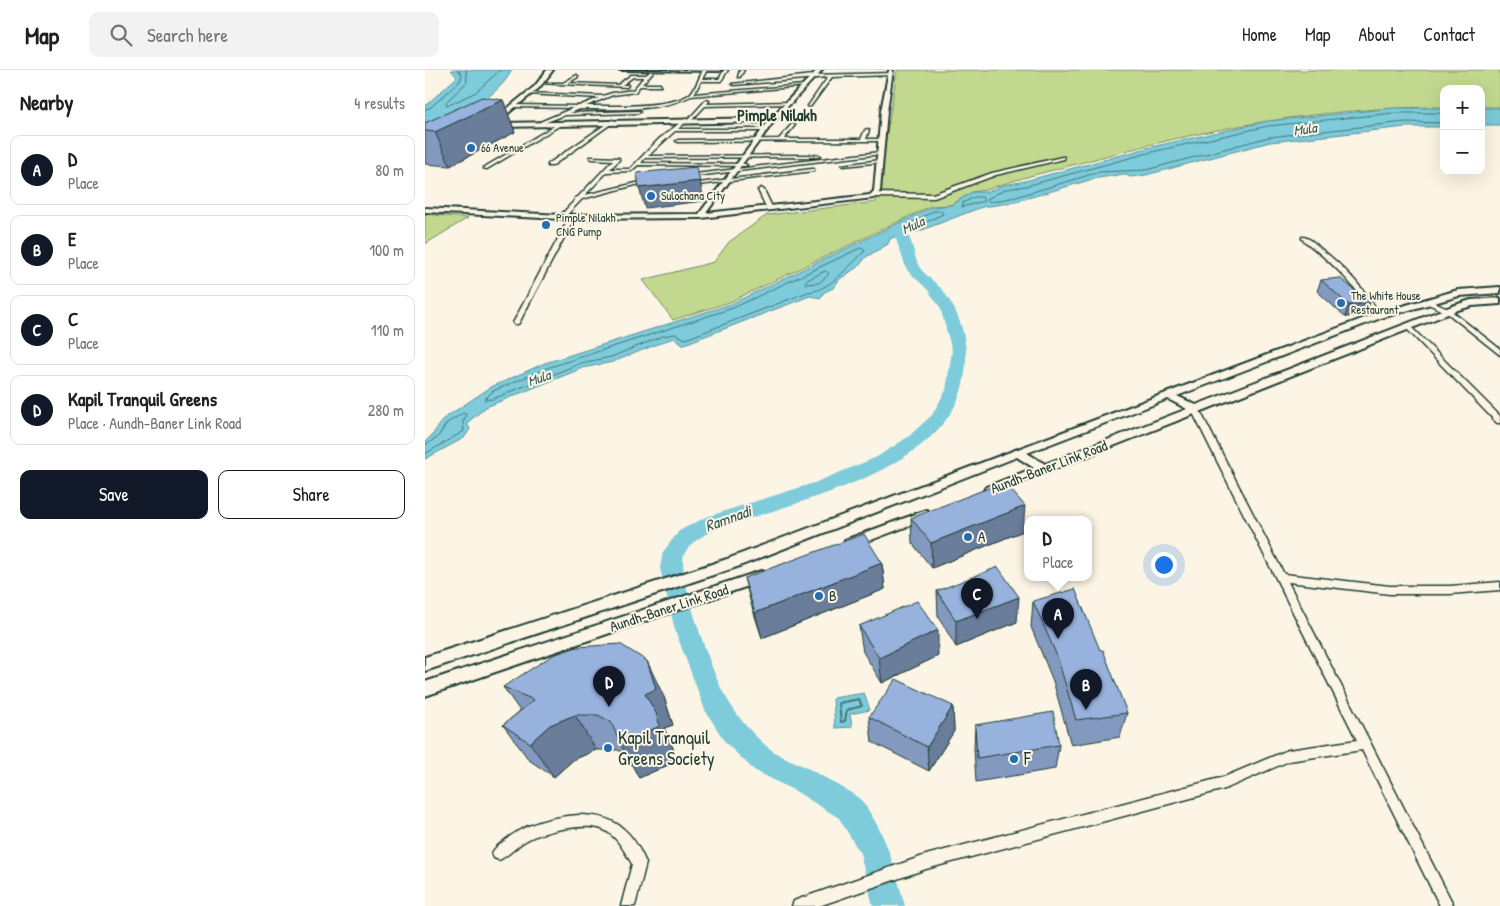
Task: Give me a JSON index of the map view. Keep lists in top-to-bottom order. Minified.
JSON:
{"streets":{"main road":["Aundh-Baner Link Road"]},"districts":["Pimple Nilakh"],"water":["Mula","Ramnadi"],"places":["66 Avenue","Sulochana City","Pimple Nilakh CNG Pump","The White House Restaurant","A","B","Kapil Tranquil Greens Society","F"],"page":{"header":"Map","search":"Search here","nav":["Home","Map","About","Contact"],"heading":["Nearby","4 results"],"map_buttons":["+","−"],"list":[{"mark":"A","name":"D","note":"Place","value":"80 m"},{"mark":"B","name":"E","note":"Place","value":"100 m"},{"mark":"C","name":"C","note":"Place","value":"110 m"},{"mark":"D","name":"Kapil Tranquil Greens","note":"Place · Aundh-Baner Link Road","value":"280 m"}],"buttons":["Save","Share"],"popup":["D","Place"],"pins":["C","A","D","B"]}}
